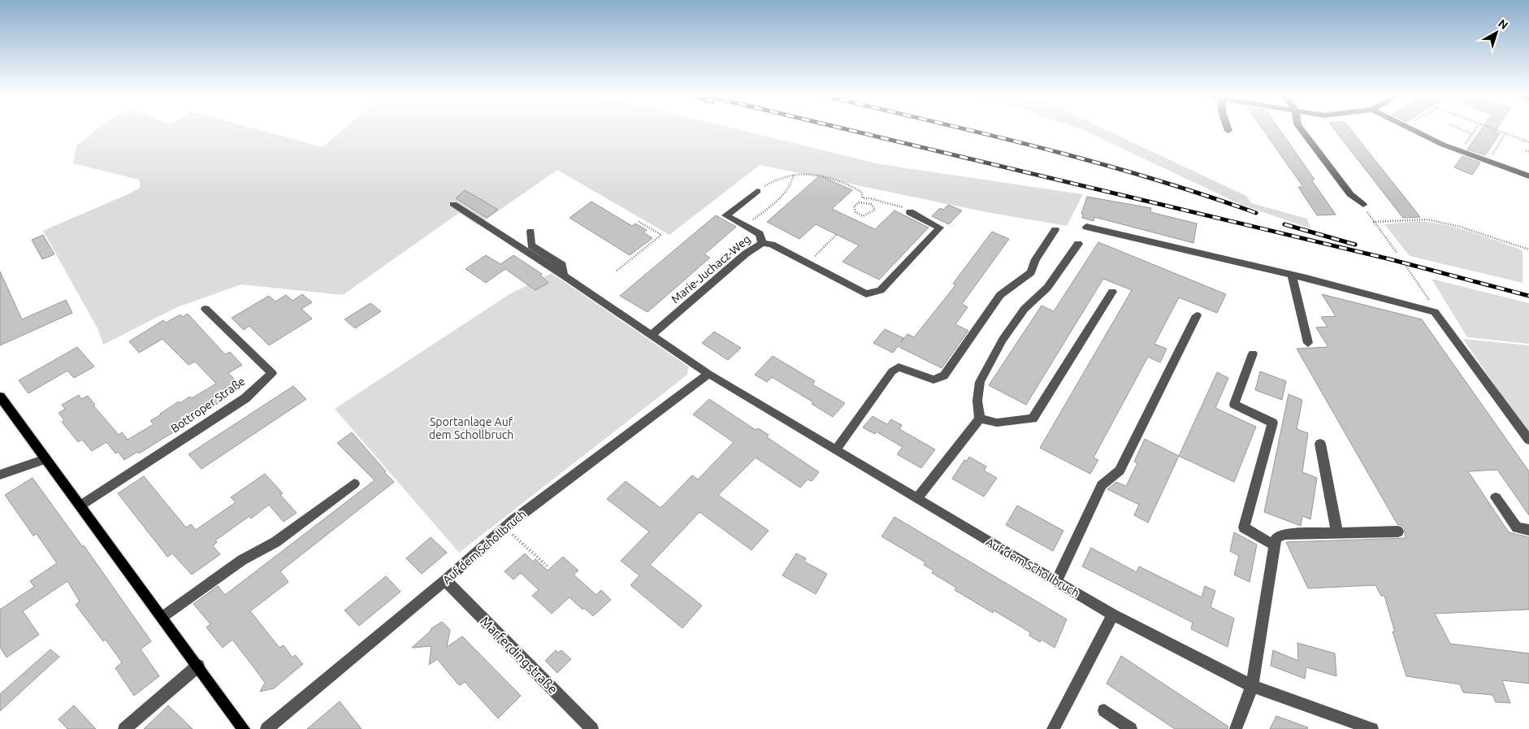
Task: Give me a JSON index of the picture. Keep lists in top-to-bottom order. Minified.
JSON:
{"streets":{"street":["Marie-Juchacz-Weg","Bottroper Straße","Auf dem Schollbruch","Marferdingstraße"]},"crossings":[["Marie-Juchacz-Weg","Auf dem Schollbruch"],["Auf dem Schollbruch","Marferdingstraße"]],"parks":["Sportanlage Auf dem Schollbruch"],"north":"top right"}
